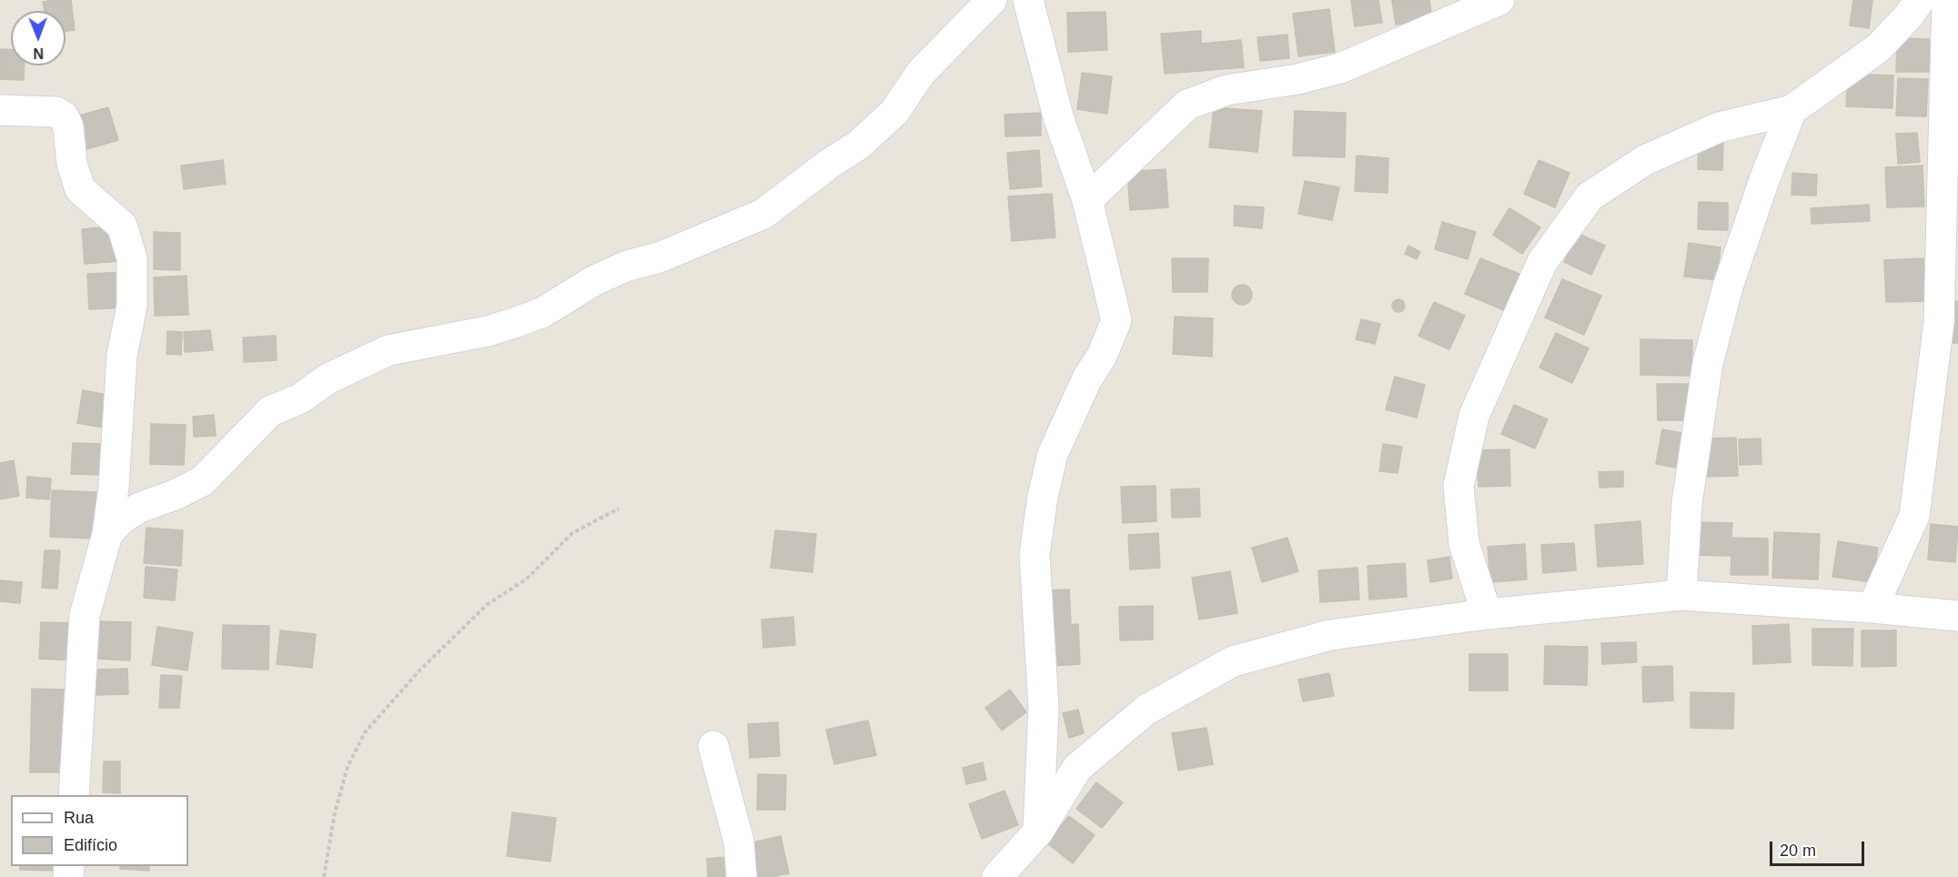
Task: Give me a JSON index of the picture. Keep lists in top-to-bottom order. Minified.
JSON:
{"legend":["Rua","Edifício"],"scale_bar":"20 m","north":"bottom"}
